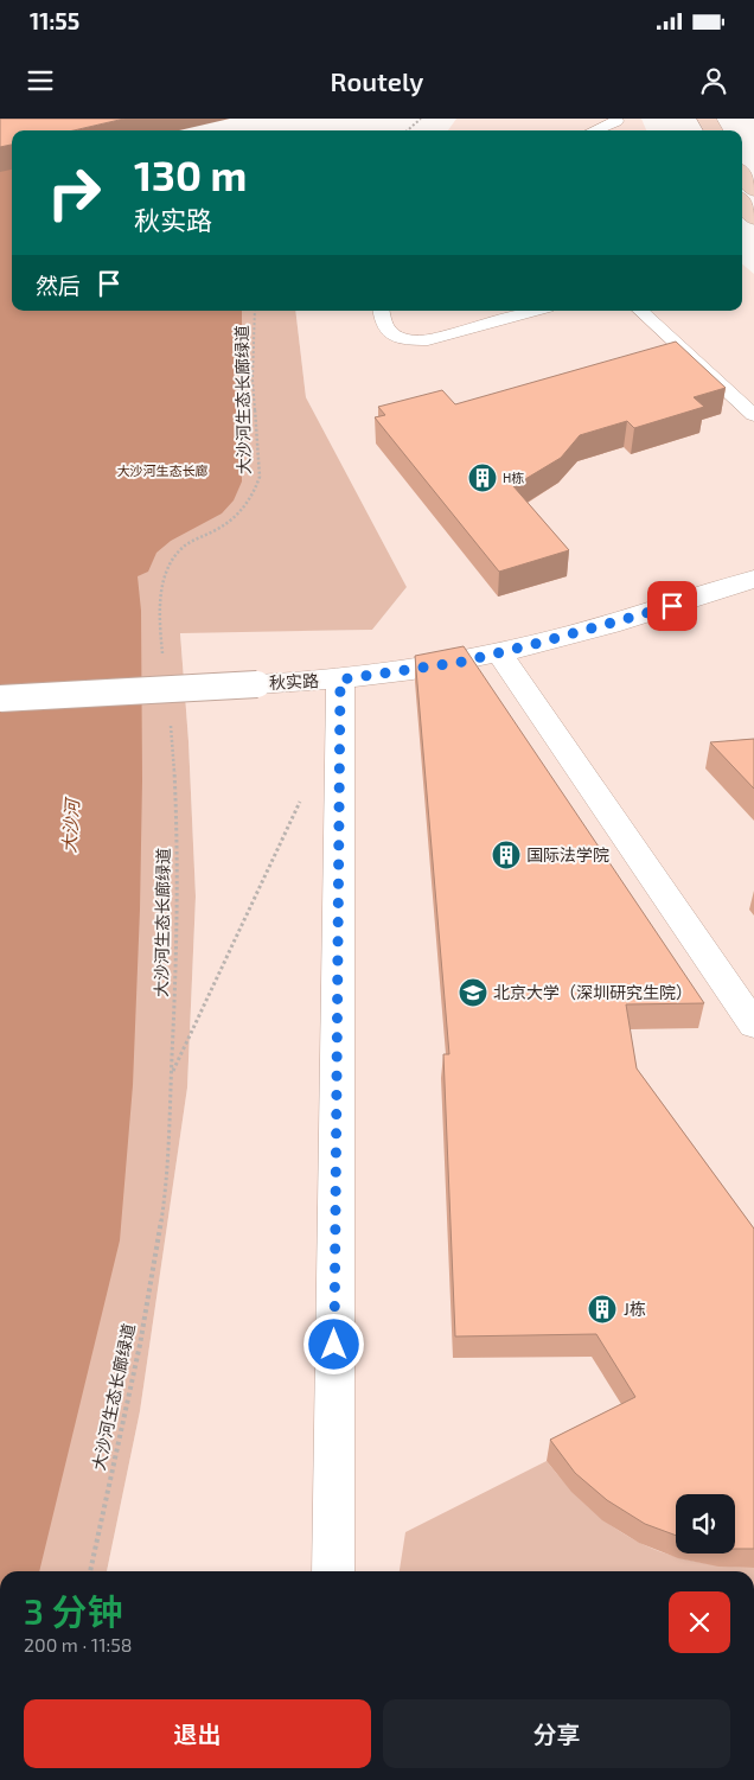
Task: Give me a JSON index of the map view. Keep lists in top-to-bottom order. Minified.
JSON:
{"streets":{"street":["秋实路"],"path":["大沙河生态长廊绿道"]},"water":["大沙河"],"parks":["大沙河生态长廊"],"places":{"building":["H栋","国际法学院","J栋"],"school or university":["北京大学（深圳研究生院）"]},"page":{"status":"11:55","header":"Routely","turn":["130 m","秋实路"],"then":"然后","heading":["3 分钟","200 m · 11:58"],"buttons":["退出","分享"]}}
